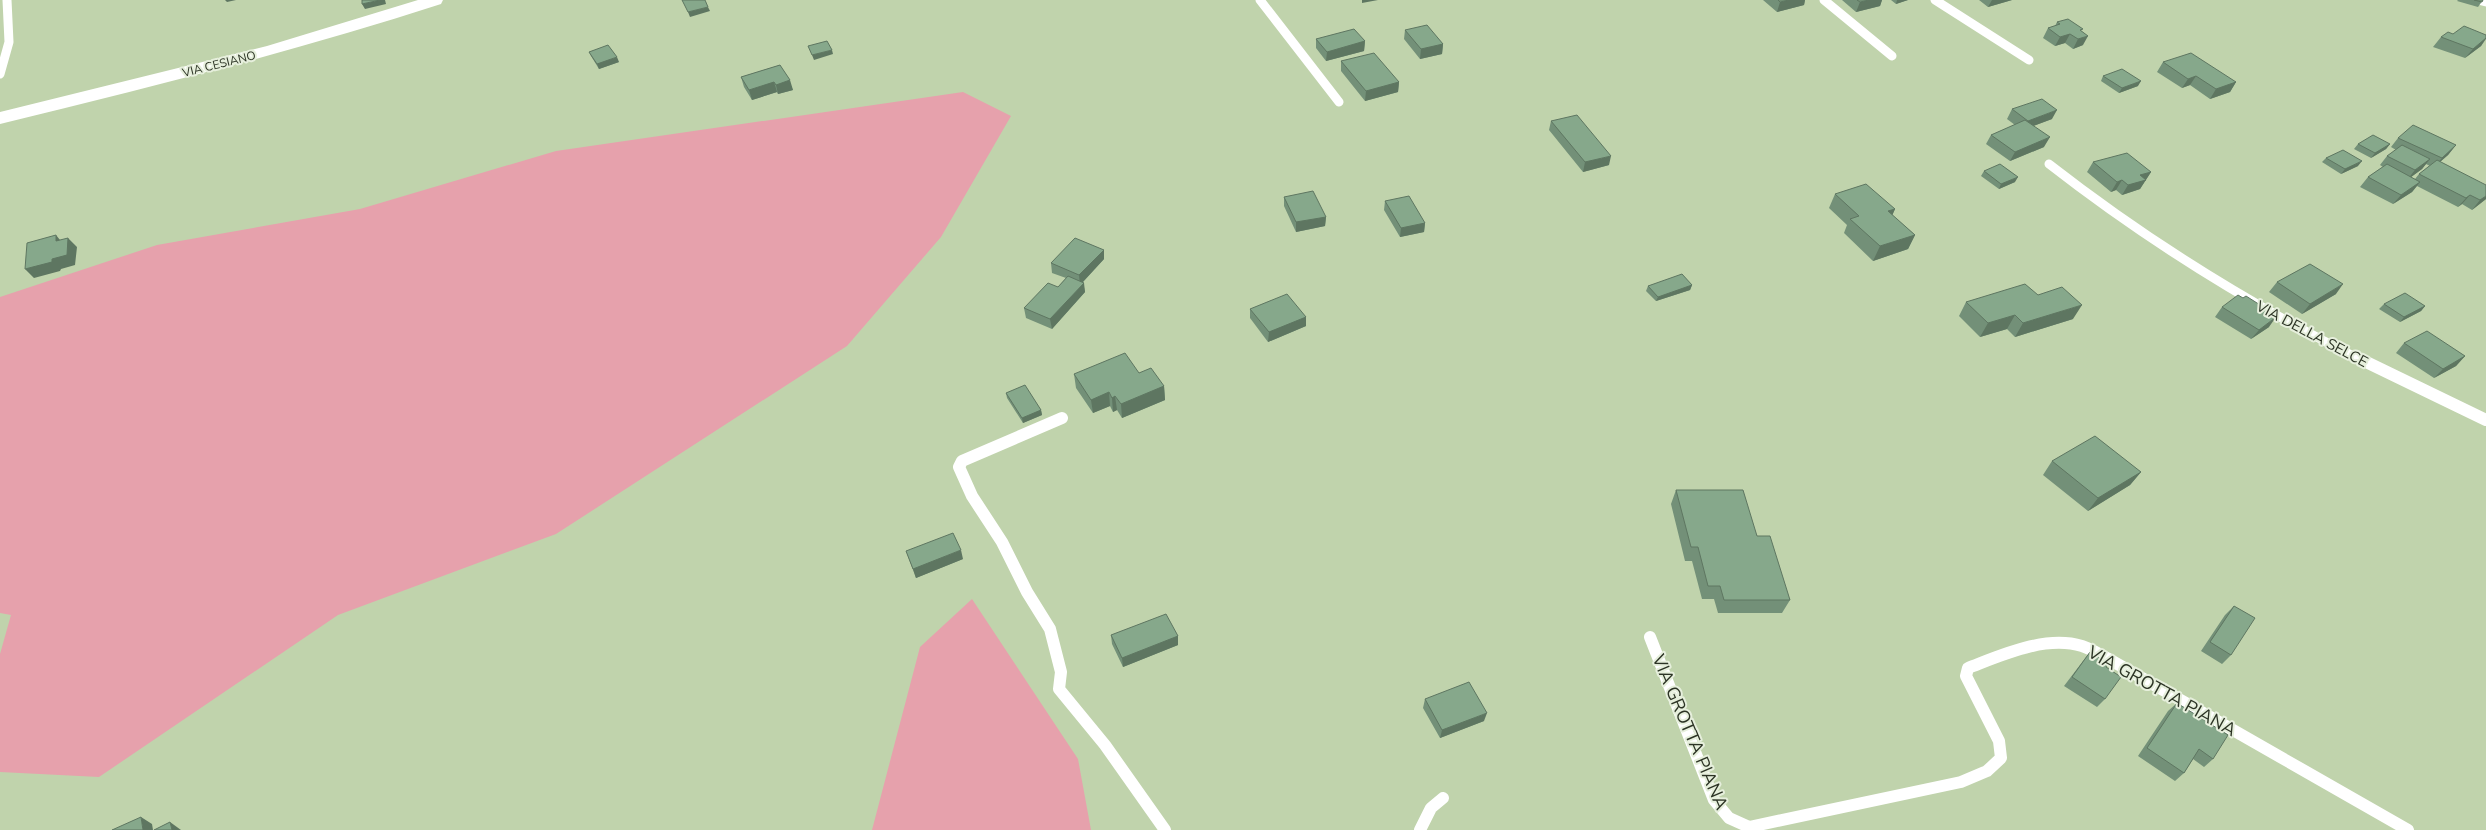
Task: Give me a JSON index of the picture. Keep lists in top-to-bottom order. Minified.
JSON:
{"streets":{"street":["VIA CESIANO"],"lane":["VIA DELLA SELCE","VIA GROTTA PIANA"]}}
